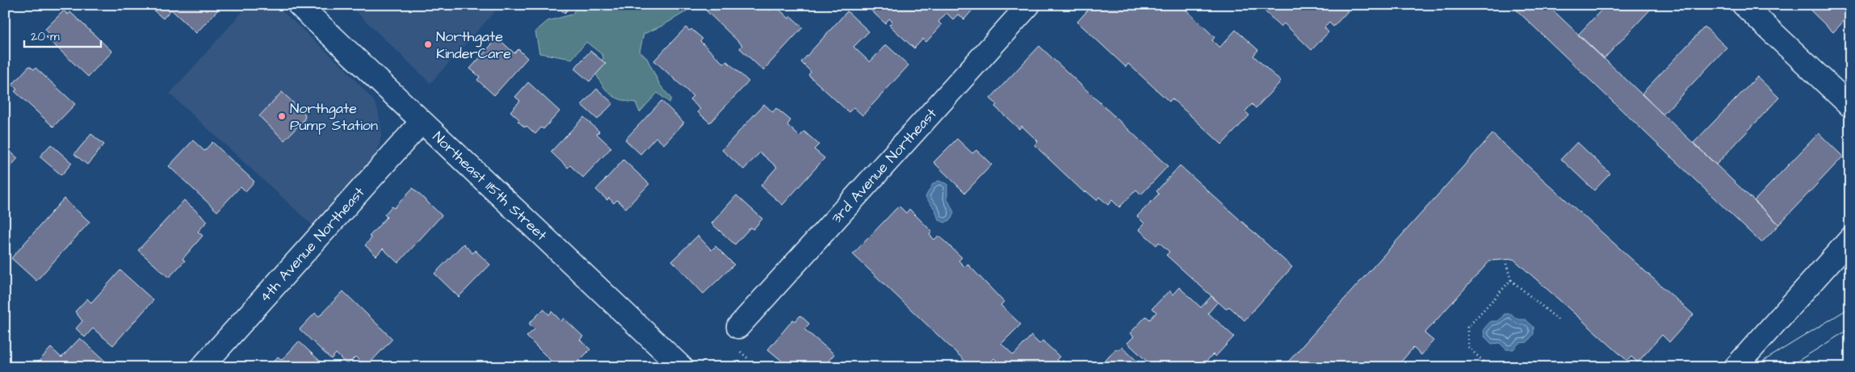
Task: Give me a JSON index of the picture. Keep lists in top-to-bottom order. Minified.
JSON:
{"streets":{"street":["3rd Avenue Northeast","Northeast 115th Street","4th Avenue Northeast"]},"crossings":[["Northeast 115th Street","4th Avenue Northeast"]],"places":["Northgate KinderCare","Northgate Pump Station"],"scale_bar":"20 m"}
